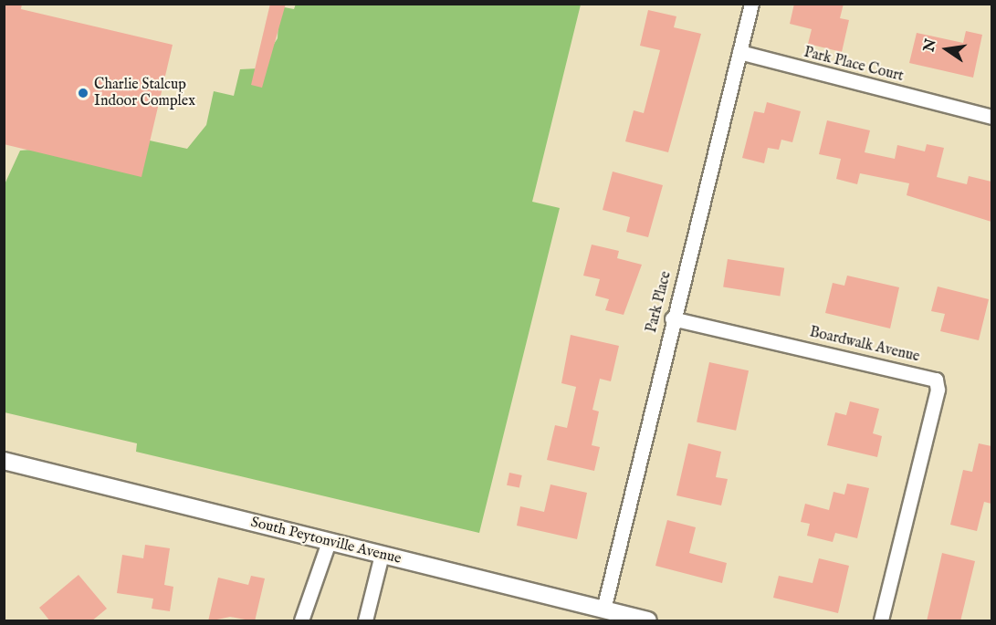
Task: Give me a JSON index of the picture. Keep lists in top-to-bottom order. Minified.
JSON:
{"streets":{"street":["Park Place Court","Park Place","Boardwalk Avenue","South Peytonville Avenue"]},"crossings":[["Park Place Court","Park Place"],["Park Place","Boardwalk Avenue"],["Park Place","South Peytonville Avenue"]],"places":["Charlie Stalcup Indoor Complex"],"north":"left"}
